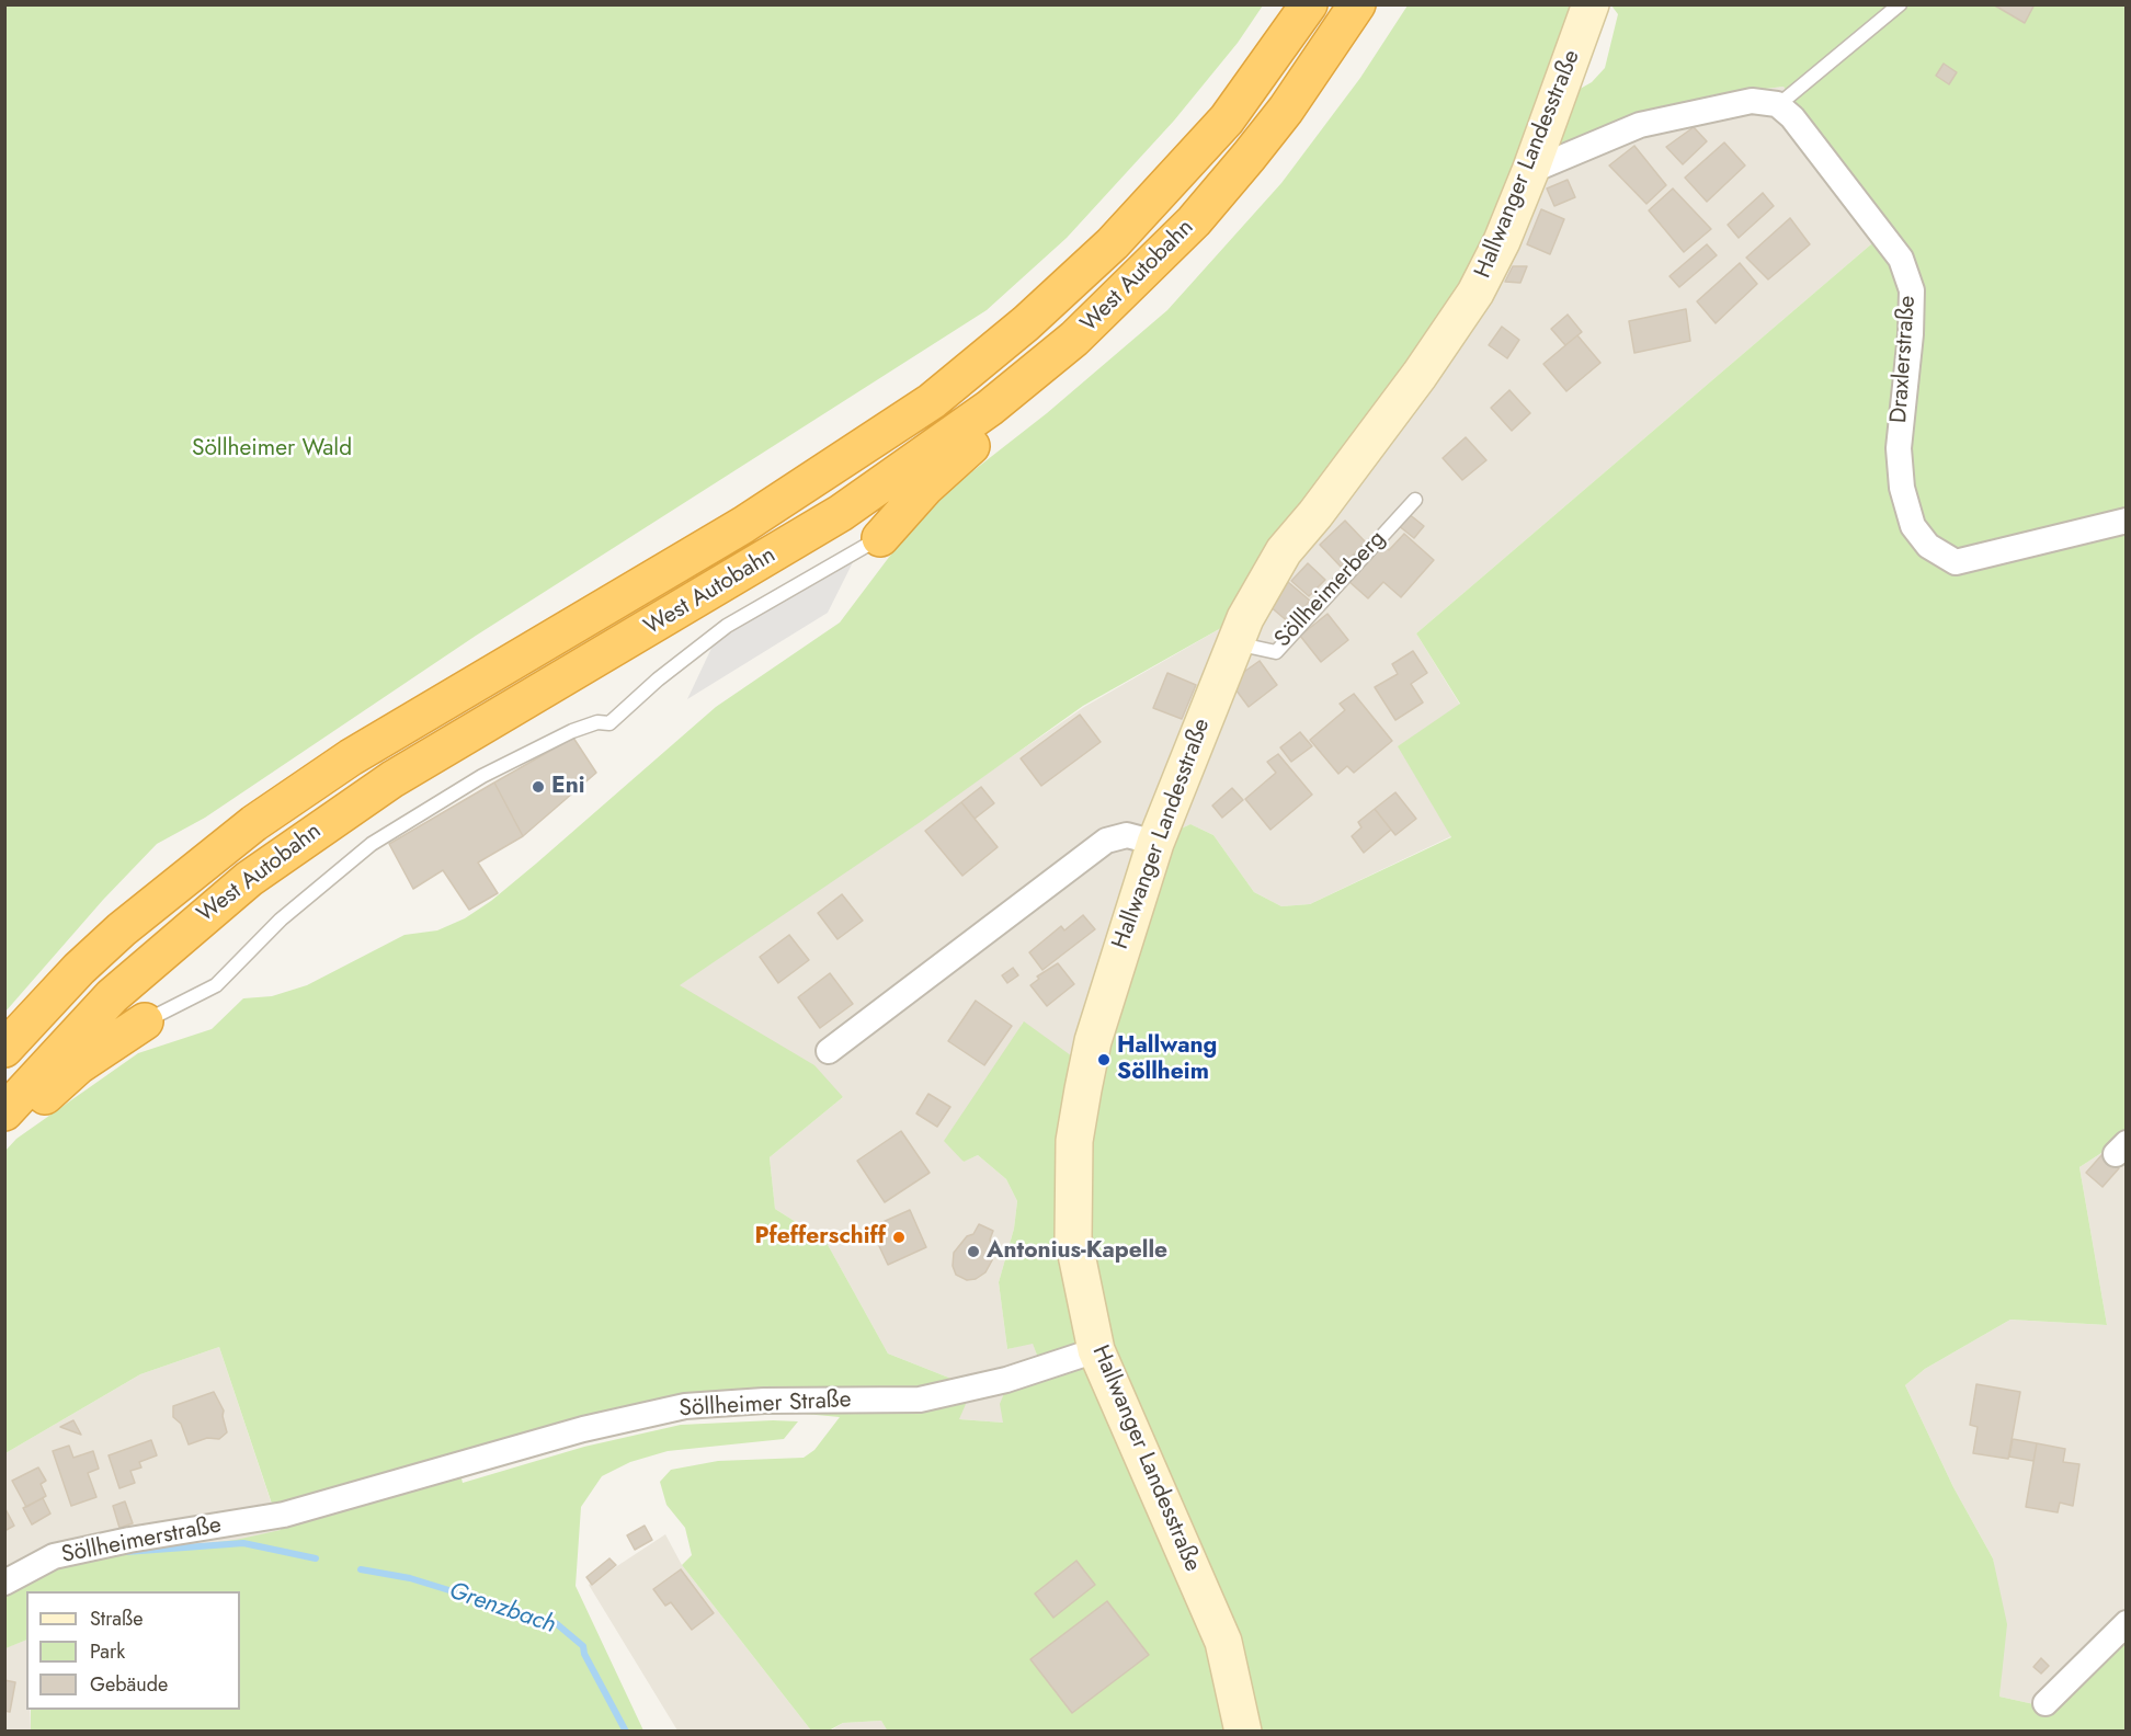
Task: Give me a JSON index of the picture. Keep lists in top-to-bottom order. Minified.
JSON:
{"streets":{"highway":["West Autobahn"],"street":["Hallwanger Landesstraße","Draxlerstraße","Söllheimer Straße","Söllheimerstraße"],"lane":["Söllheimerberg"]},"crossings":[["Hallwanger Landesstraße","Söllheimerberg"],["Hallwanger Landesstraße","Söllheimer Straße"],["Söllheimer Straße","Söllheimerstraße"]],"water":["Grenzbach"],"parks":["Söllheimer Wald"],"places":["Eni","Hallwang Söllheim","Pfefferschiff","Antonius-Kapelle"],"legend":["Straße","Park","Gebäude"]}
